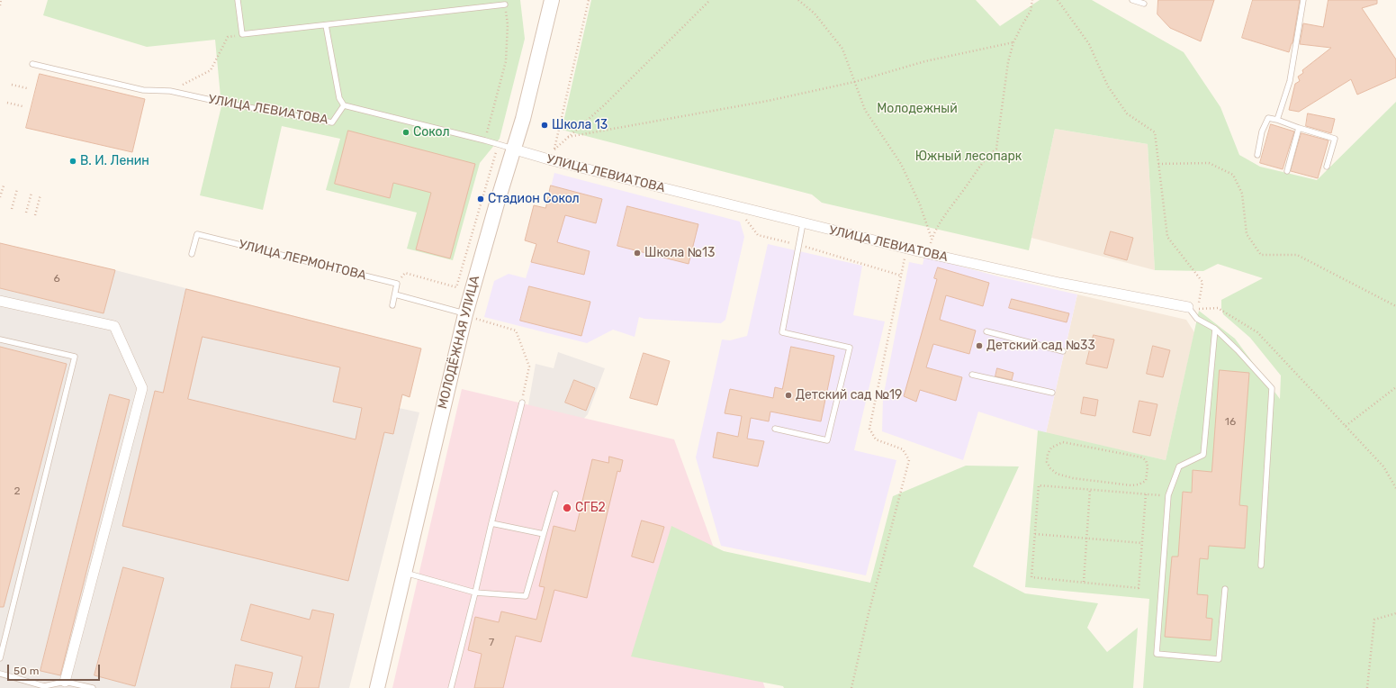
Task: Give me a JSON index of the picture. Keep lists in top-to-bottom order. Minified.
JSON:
{"streets":{"main road":["МОЛОДЁЖНАЯ УЛИЦА"],"street":["УЛИЦА ЛЕВИАТОВА"],"lane":["УЛИЦА ЛЕРМОНТОВА"]},"crossings":[["УЛИЦА ЛЕВИАТОВА","МОЛОДЁЖНАЯ УЛИЦА"]],"parks":["Молодежный","Южный лесопарк"],"places":["Школа 13","Сокол","В. И. Ленин","Стадион Сокол","Школа №13","Детский сад №33","Детский сад №19","СГБ2"],"house_numbers":["6","16","2","7"],"scale_bar":"50 m"}
